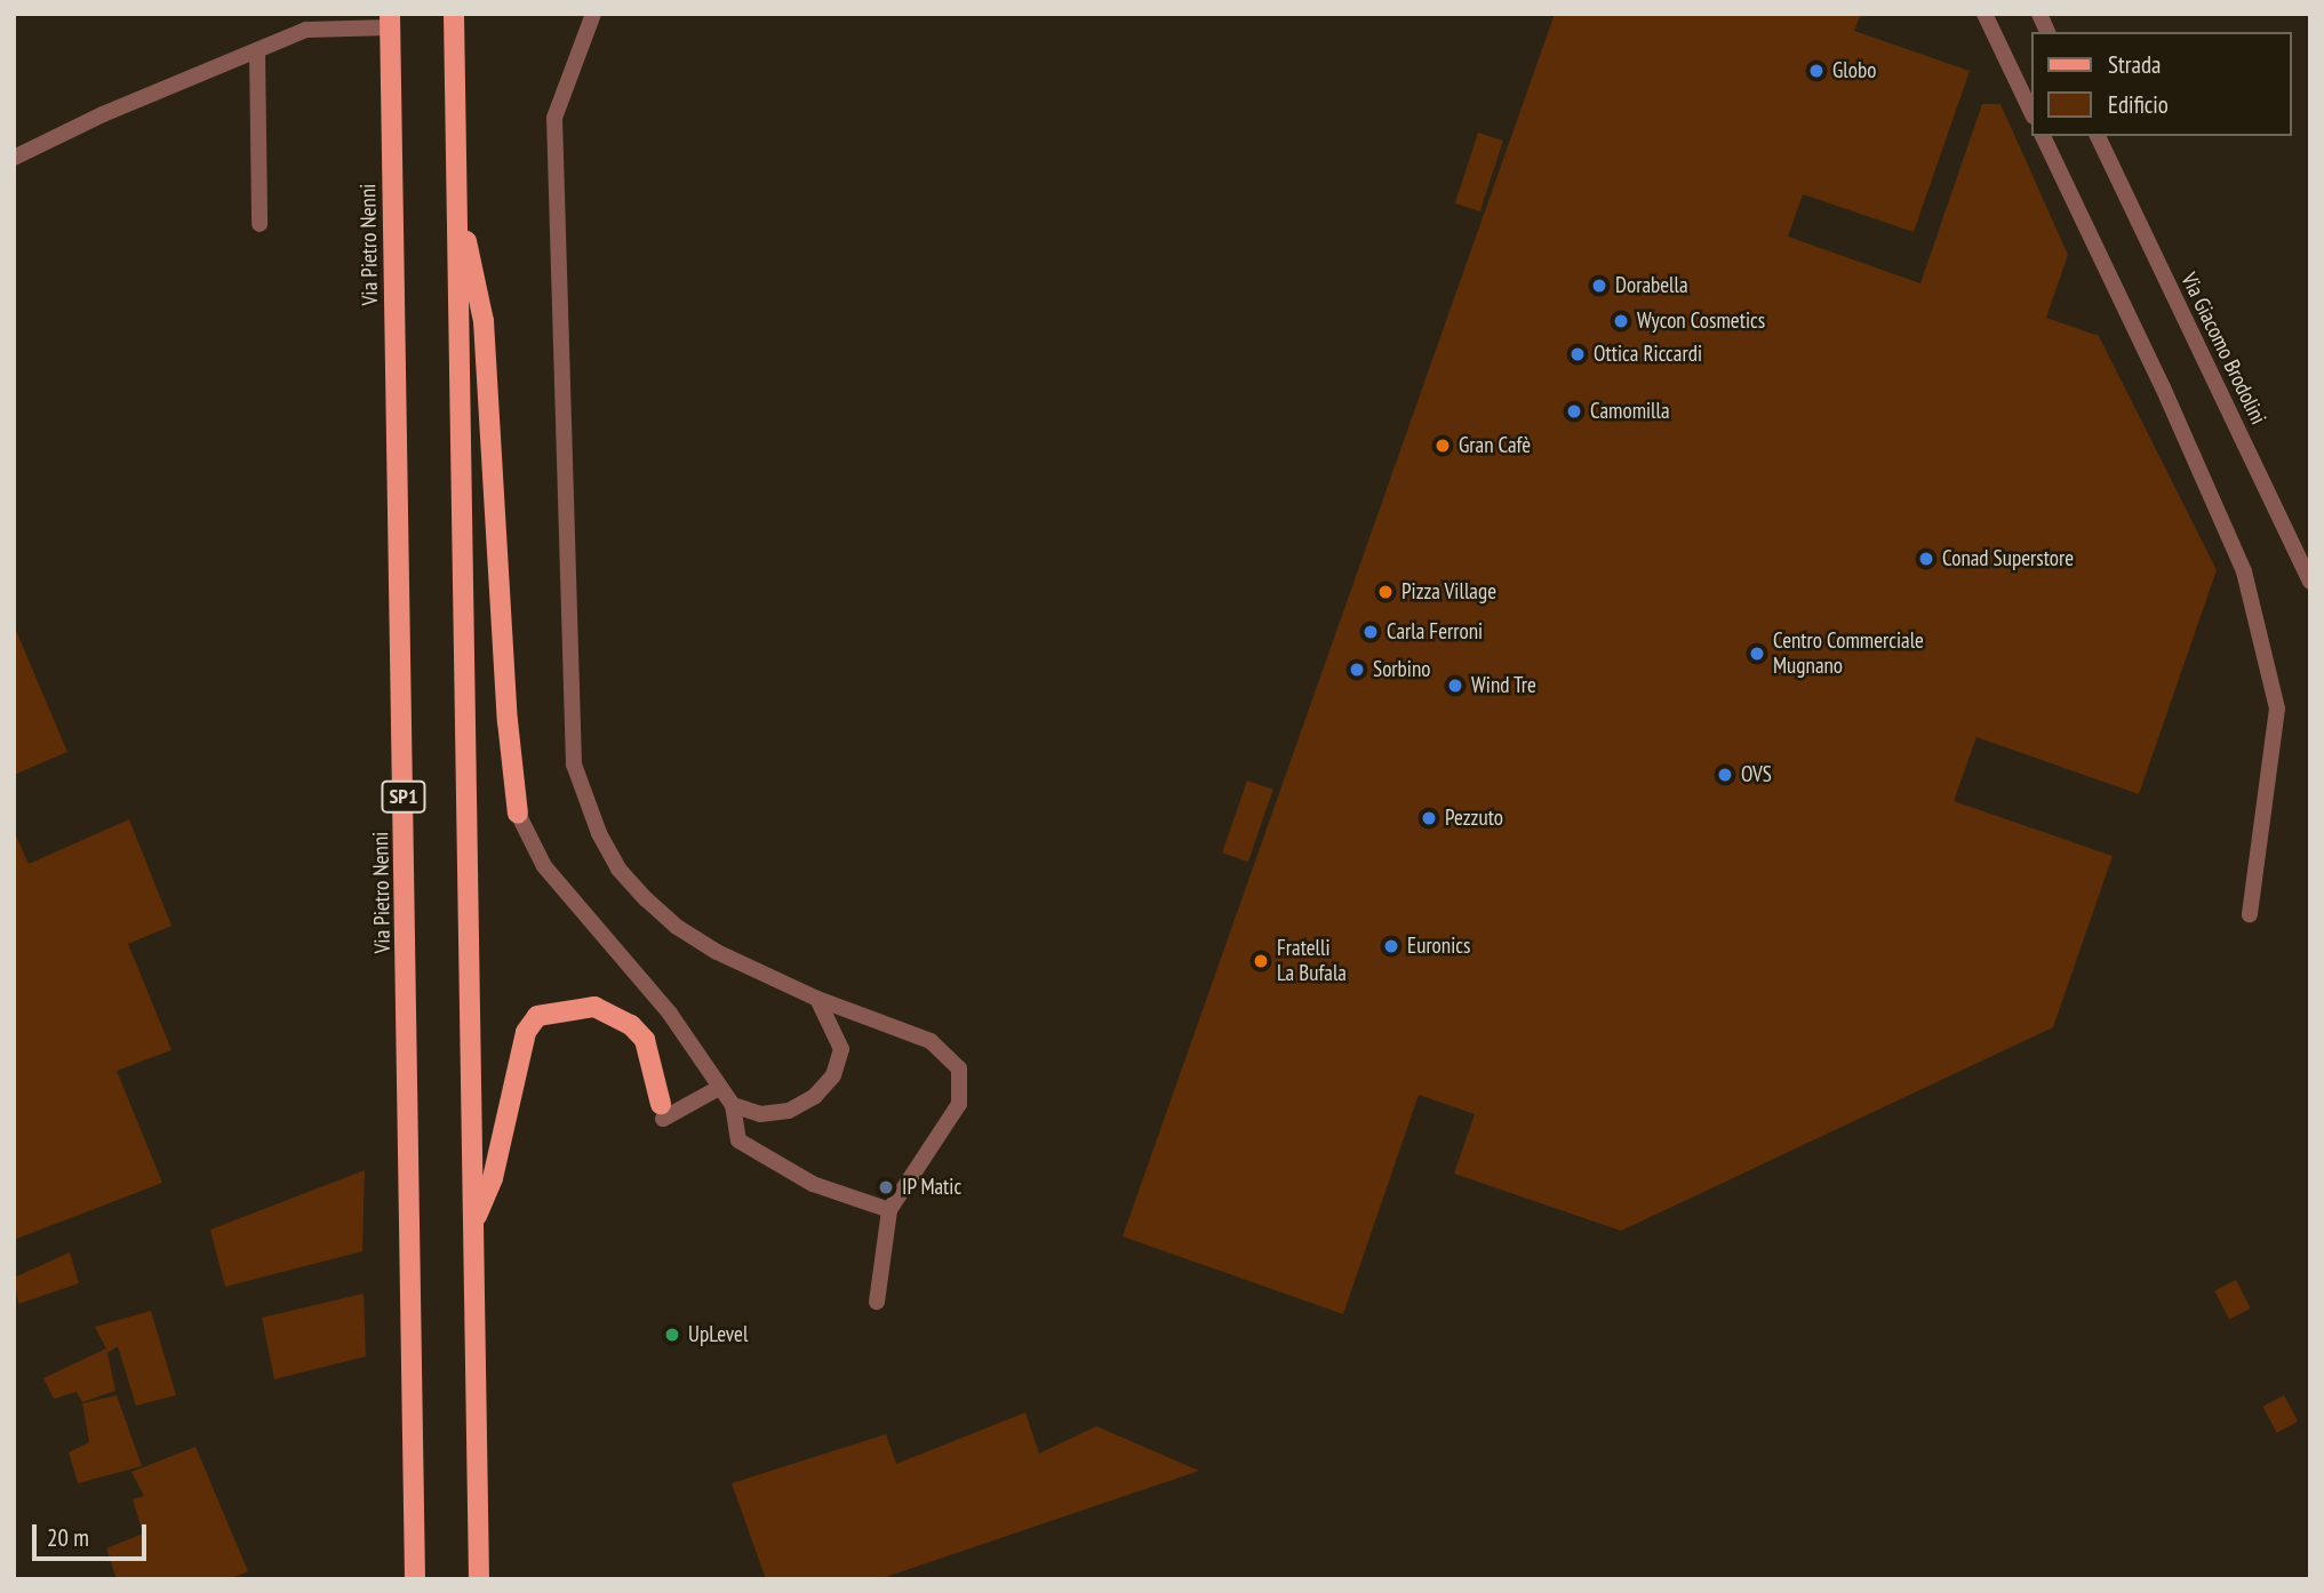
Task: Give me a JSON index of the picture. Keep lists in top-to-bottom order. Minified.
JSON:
{"streets":{"main road":["Via Pietro Nenni","SP1"],"street":["Via Giacomo Brodolini"]},"places":["Globo","Dorabella","Wycon Cosmetics","Ottica Riccardi","Camomilla","Gran Cafè","Conad Superstore","Pizza Village","Carla Ferroni","Centro Commerciale Mugnano","Sorbino","Wind Tre","OVS","Pezzuto","Euronics","Fratelli La Bufala","IP Matic","UpLevel"],"legend":["Strada","Edificio"],"scale_bar":"20 m"}
